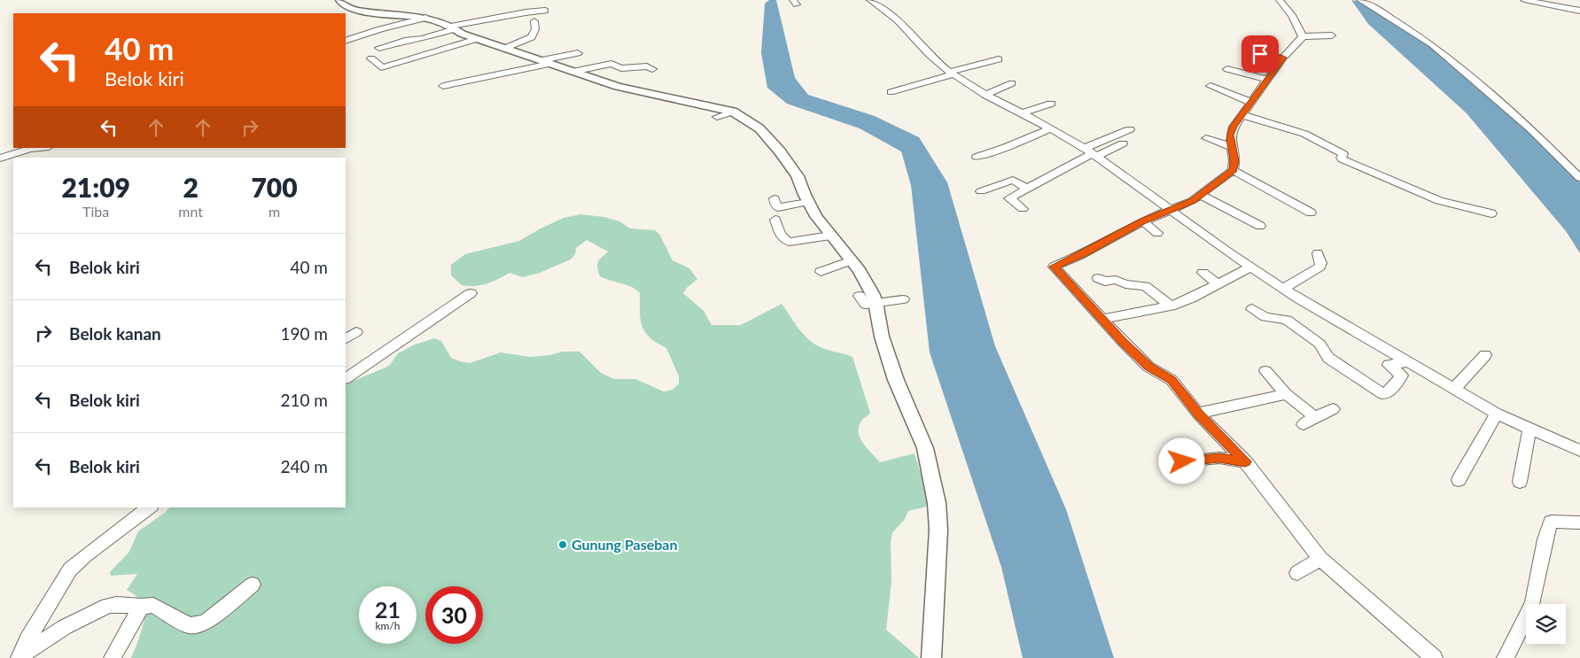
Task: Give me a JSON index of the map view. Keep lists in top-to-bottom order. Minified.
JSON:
{"places":["Gunung Paseban"],"page":{"turn":["40 m","Belok kiri"],"eta":["21:09","Tiba","2","mnt","700","m"],"list":[{"name":"Belok kiri","value":"40 m"},{"name":"Belok kanan","value":"190 m"},{"name":"Belok kiri","value":"210 m"},{"name":"Belok kiri","value":"240 m"}],"speed":"21 km/h","limit":"30"}}
